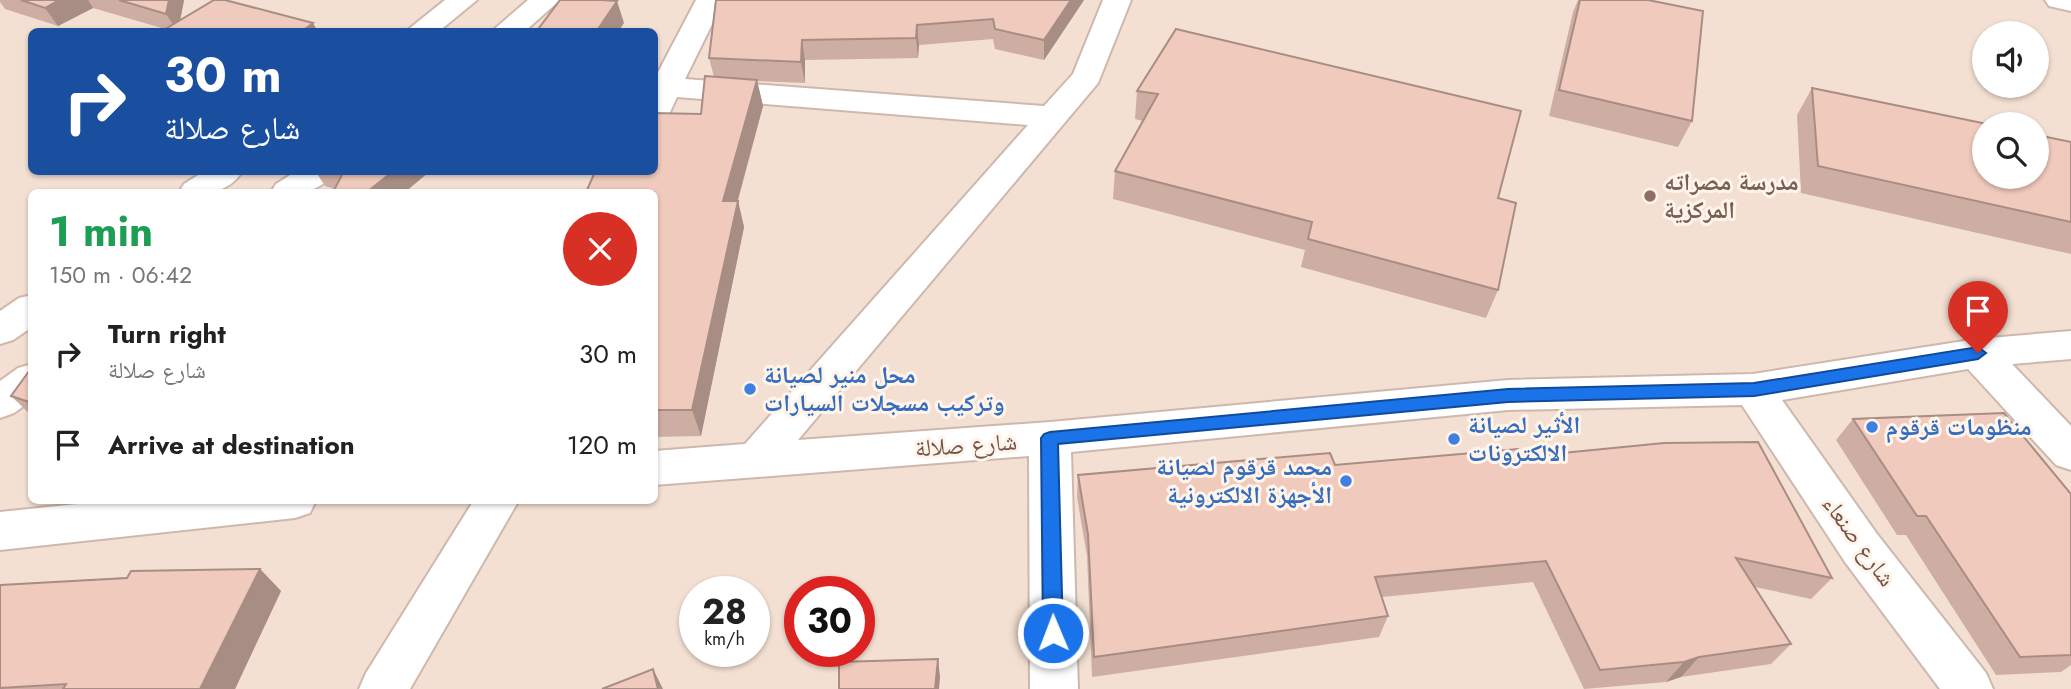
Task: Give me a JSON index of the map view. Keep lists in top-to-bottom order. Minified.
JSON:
{"streets":{"street":["شارع صلالة","شارع صنعاء"]},"crossings":[["شارع صلالة","شارع صنعاء"]],"places":["مدرسة مصراته المركزية","محل منير لصيانة وتركيب مسجلات السيارات","منظومات قرقوم","الأثير لصيانة الالكترونات","محمد قرقوم لصيانة الأجهزة الالكترونية"],"page":{"turn":["30 m","شارع صلالة"],"heading":["1 min","150 m · 06:42"],"list":[{"name":"Turn right","note":"شارع صلالة","value":"30 m"},{"name":"Arrive at destination","value":"120 m"}],"speed":"28 km/h","limit":"30"}}
